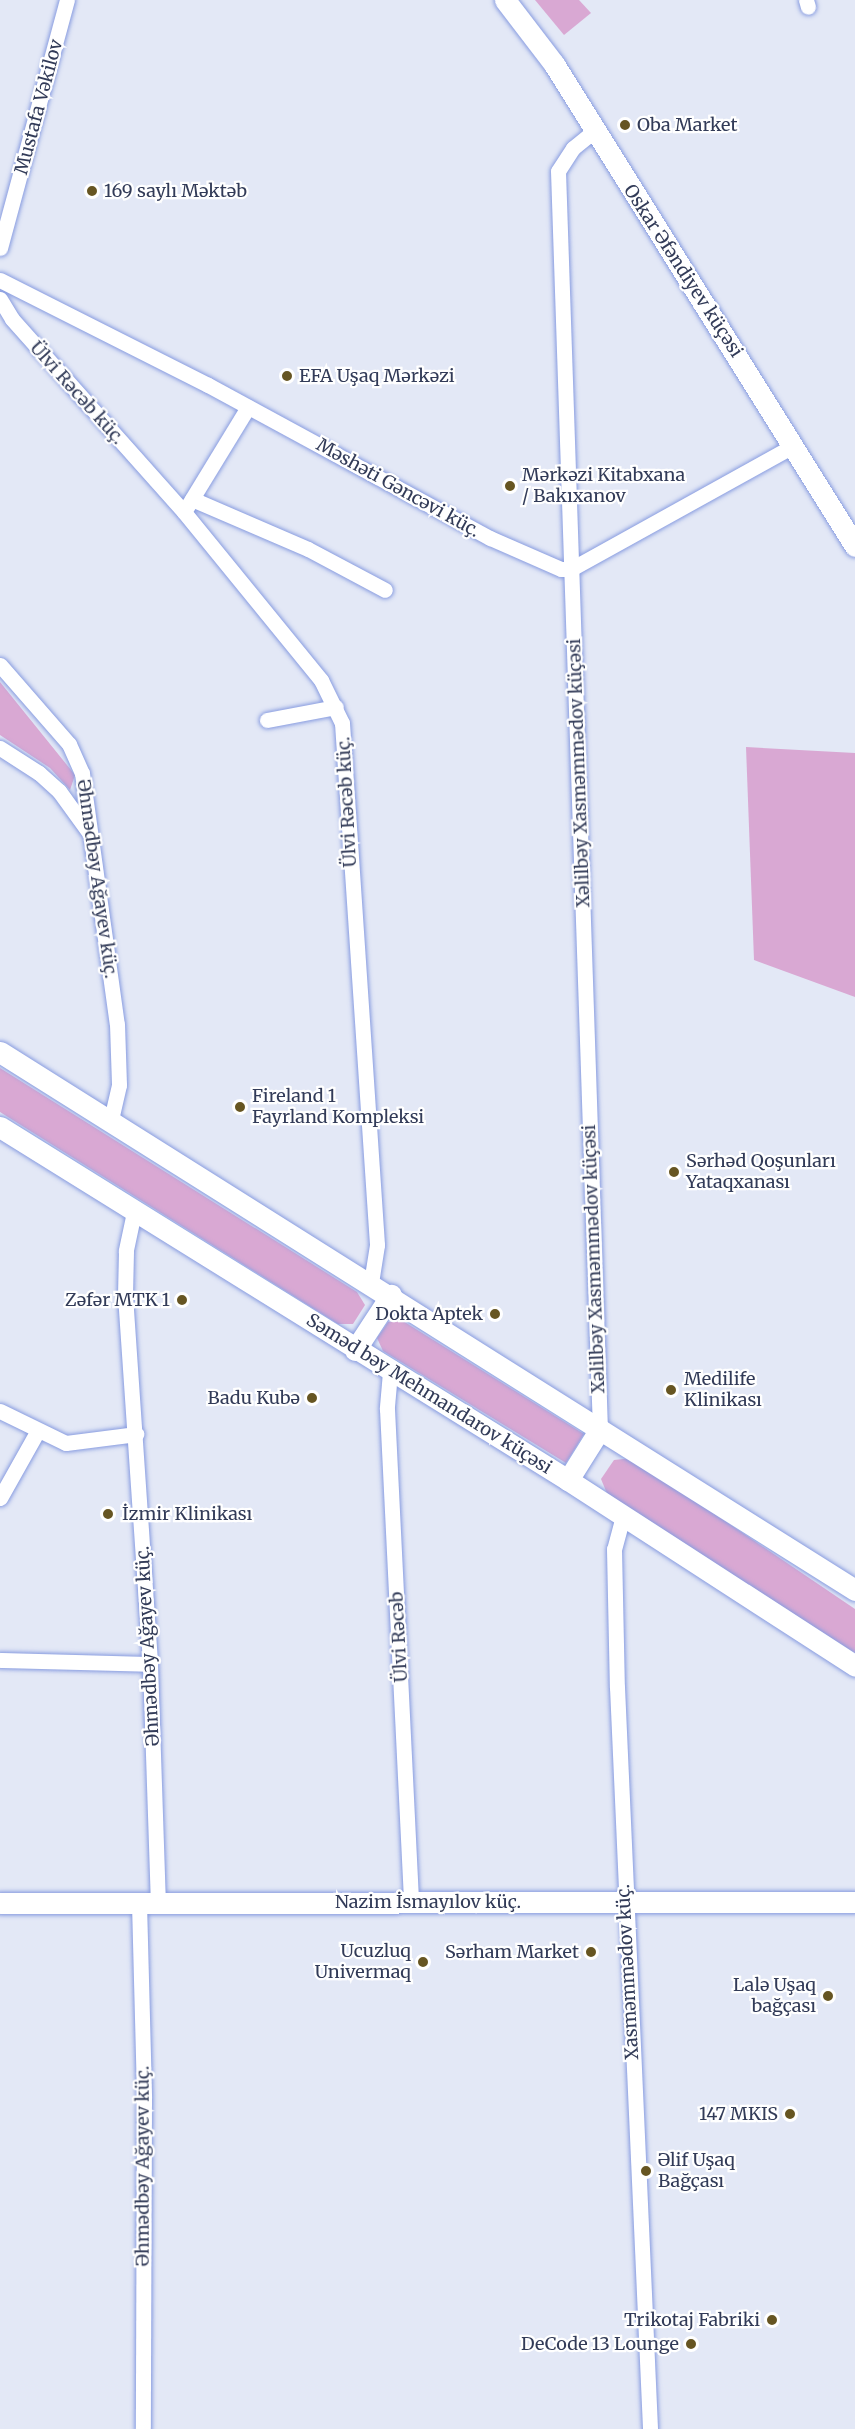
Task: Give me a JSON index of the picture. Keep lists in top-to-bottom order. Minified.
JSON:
{"streets":{"main road":["Oskar Əfəndiyev küçəsi","Səməd bəy Mehmandarov küçəsi","Nazim İsmayılov küç."],"street":["Mustafa Vəkilov","Ülvi Rəcəb küç.","Məshəti Gəncəvi küç.","Xəlilbəy Xasməmmədov küçəsi","Əhmədbəy Ağayev küç.","Ülvi Rəcəb","Xasməmmədov küç."]},"crossings":[["Oskar Əfəndiyev küçəsi","Xəlilbəy Xasməmmədov küçəsi"],["Məshəti Gəncəvi küç.","Xəlilbəy Xasməmmədov küçəsi"],["Əhmədbəy Ağayev küç.","Səməd bəy Mehmandarov küçəsi"],["Əhmədbəy Ağayev küç.","Nazim İsmayılov küç."],["Səməd bəy Mehmandarov küçəsi","Ülvi Rəcəb"],["Səməd bəy Mehmandarov küçəsi","Xasməmmədov küç."],["Ülvi Rəcəb","Nazim İsmayılov küç."],["Nazim İsmayılov küç.","Xasməmmədov küç."]],"places":["Oba Market","169 saylı Məktəb","EFA Uşaq Mərkəzi","Mərkəzi Kitabxana / Bakıxanov","Fireland 1 Fayrland Kompleksi","Sərhəd Qoşunları Yataqxanası","Zəfər MTK 1","Dokta Aptek","Medilife Klinikası","Badu Kubə","İzmir Klinikası","Sərham Market","Ucuzluq Univermaq","Lalə Uşaq bağçası","147 MKIS","Əlif Uşaq Bağçası","Trikotaj Fabriki","DeCode 13 Lounge"]}
